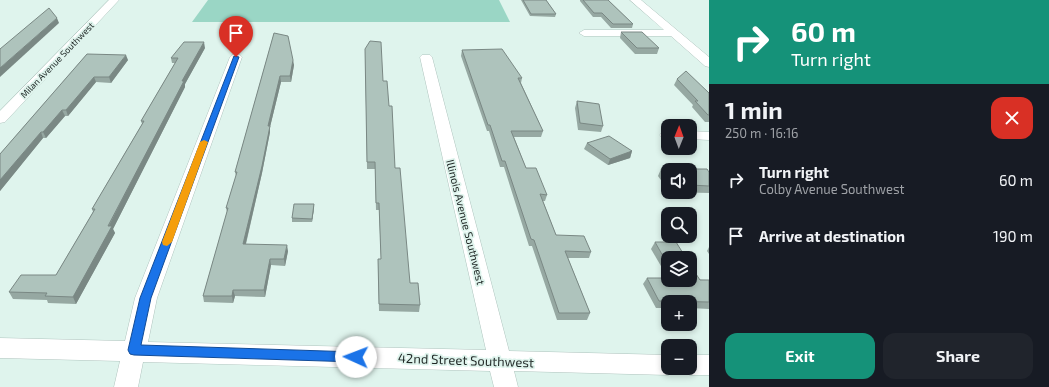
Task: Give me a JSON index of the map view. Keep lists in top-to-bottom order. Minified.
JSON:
{"streets":{"street":["Milan Avenue Southwest","Illinois Avenue Southwest","42nd Street Southwest"]},"crossings":[["Illinois Avenue Southwest","42nd Street Southwest"]],"north":"top","page":{"turn":["60 m","Turn right"],"heading":["1 min","250 m · 16:16"],"map_buttons":["+","−"],"list":[{"name":"Turn right","note":"Colby Avenue Southwest","value":"60 m"},{"name":"Arrive at destination","value":"190 m"}],"buttons":["Exit","Share"]}}
